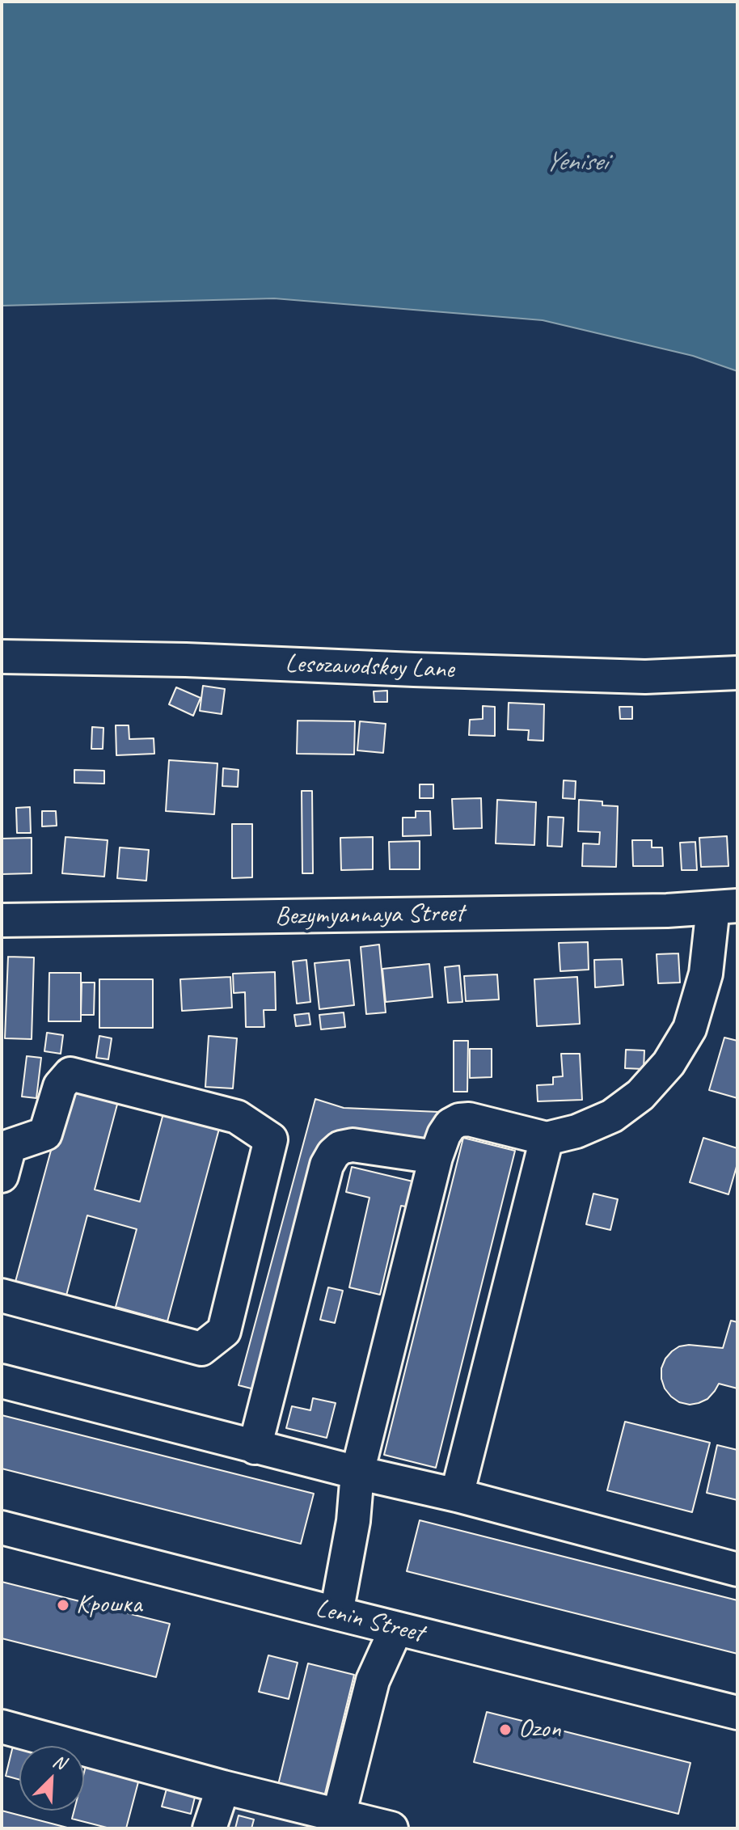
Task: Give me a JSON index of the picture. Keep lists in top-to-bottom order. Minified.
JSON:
{"streets":{"street":["Lesozavodskoy Lane","Bezymyannaya Street","Lenin Street"]},"water":["Yenisei"],"places":["Крошка","Ozon"],"north":"top right"}
